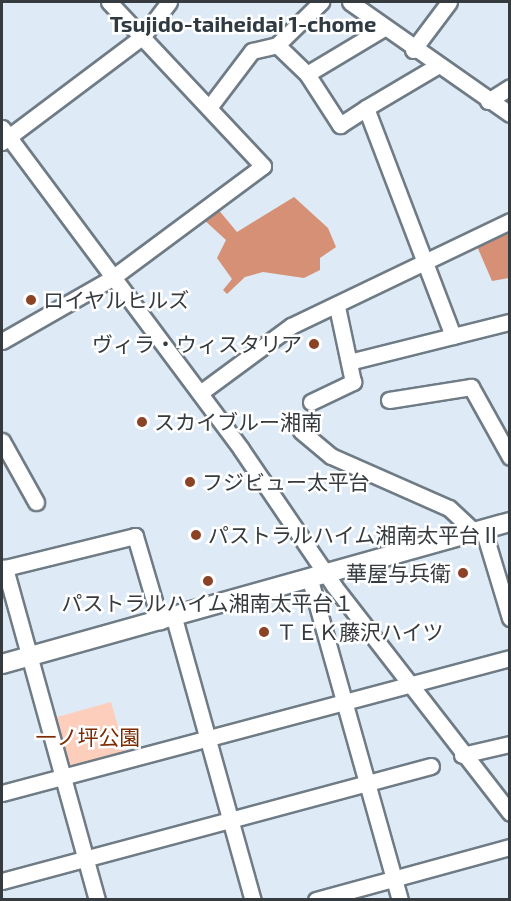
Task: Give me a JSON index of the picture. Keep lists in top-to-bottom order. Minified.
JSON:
{"districts":["Tsujido-taiheidai 1-chome"],"parks":["一ノ坪公園"],"places":["ロイヤルヒルズ","ヴィラ・ウィスタリア","スカイブルー湘南","フジビュー太平台","パストラルハイム湘南太平台Ⅱ","華屋与兵衛","パストラルハイム湘南太平台１","ＴＥＫ藤沢ハイツ"]}
